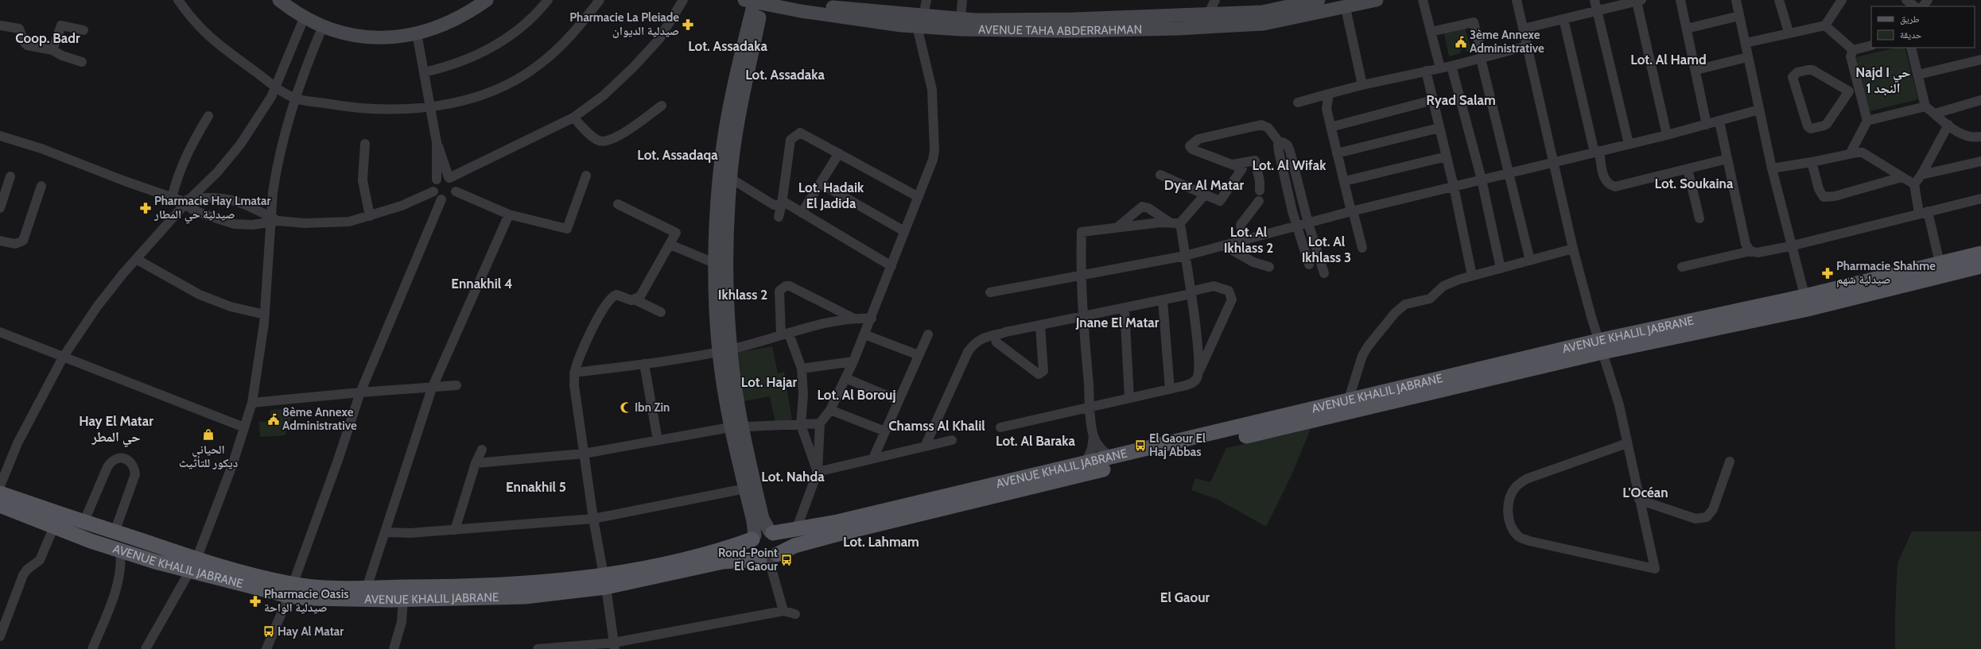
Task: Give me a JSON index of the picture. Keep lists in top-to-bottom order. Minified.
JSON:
{"streets":{"main road":["AVENUE KHALIL JABRANE"],"street":["AVENUE TAHA ABDERRAHMAN"]},"districts":["Coop. Badr","Lot. Assadaka","Lot. Al Hamd","Najd I حي النجد 1","Lot. Assadaka","Ryad Salam","Lot. Assadaqa","Lot. Al Wifak","Lot. Soukaina","Dyar Al Matar","Lot. Hadaik El Jadida","Lot. Al Ikhlass 2","Lot. Al Ikhlass 3","Ennakhil 4","Ikhlass 2","Jnane El Matar","Lot. Hajar","Lot. Al Borouj","Hay El Matar حي المطر","Chamss Al Khalil","Lot. Al Baraka","Lot. Nahda","Ennakhil 5","L'Océan","Lot. Lahmam","El Gaour"],"places":{"pharmacy":["Pharmacie La Pleiade صيدلية الديوان","Pharmacie Hay Lmatar صيدلية حي المطار","Pharmacie Shahme صيدلية شهم","Pharmacie Oasis صيدلية الواحة"],"public building":["3ème Annexe Administrative","8ème Annexe Administrative"],"mosque":["Ibn Zin"],"shop":["الحياني ديكور للتأثيث"],"bus stop":["El Gaour El Haj Abbas","Rond-Point El Gaour","Hay Al Matar"]},"legend":["طريق","حديقة"]}
